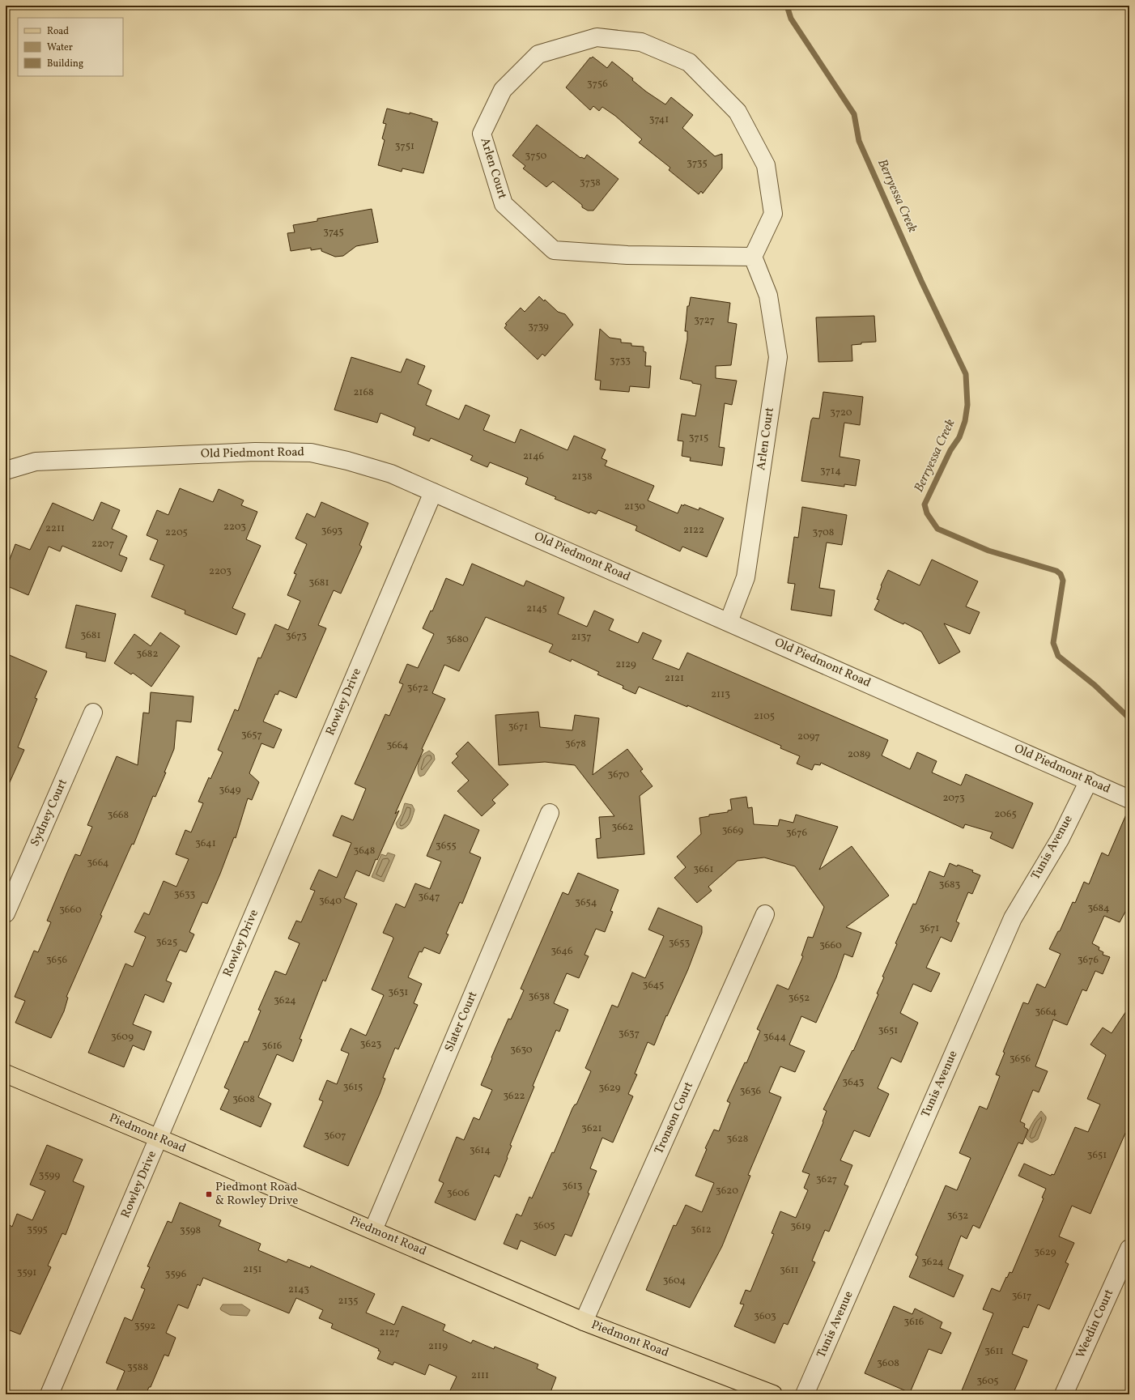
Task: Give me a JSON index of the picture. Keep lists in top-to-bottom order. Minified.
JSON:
{"streets":{"main road":["Piedmont Road"],"street":["Arlen Court","Old Piedmont Road","Rowley Drive","Sydney Court","Tunis Avenue","Slater Court","Tronson Court","Weedin Court"]},"crossings":[["Arlen Court","Old Piedmont Road"],["Old Piedmont Road","Rowley Drive"],["Old Piedmont Road","Tunis Avenue"],["Rowley Drive","Piedmont Road"],["Slater Court","Piedmont Road"],["Tronson Court","Piedmont Road"]],"water":["Berryessa Creek"],"places":{"transit":["Piedmont Road & Rowley Drive"]},"house_numbers":["3756","3741","3751","3750","3735","3738","3745","3727","3739","3733","2168","3720","3715","2146","3714","2138","2130","2203","2211","2122","3693","2205","3708","2207","2203","3681","2145","3681","3673","2137","3680","3682","2129","2121","3672","2113","2105","3671","3657","2097","3678","3664","2089","3670","3649","2073","2065","3668","3662","3669","3676","3641","3655","3648","3664","3661","3683","3633","3647","3640","3654","3684","3660","3671","3625","3653","3660","3646","3656","3676","3645","3631","3638","3652","3624","3664","3651","3637","3609","3644","3623","3616","3630","3656","3643","3615","3629","3636","3622","3608","3621","3607","3628","3614","3651","3599","3627","3613","3620","3606","3632","3605","3619","3595","3612","3598","3629","3624","2151","3611","3591","3596","3604","2143","3617","2135","3603","3616","3592","2127","2119","3611","3608","3588","2111","3605"],"legend":["Road","Water","Building"]}
